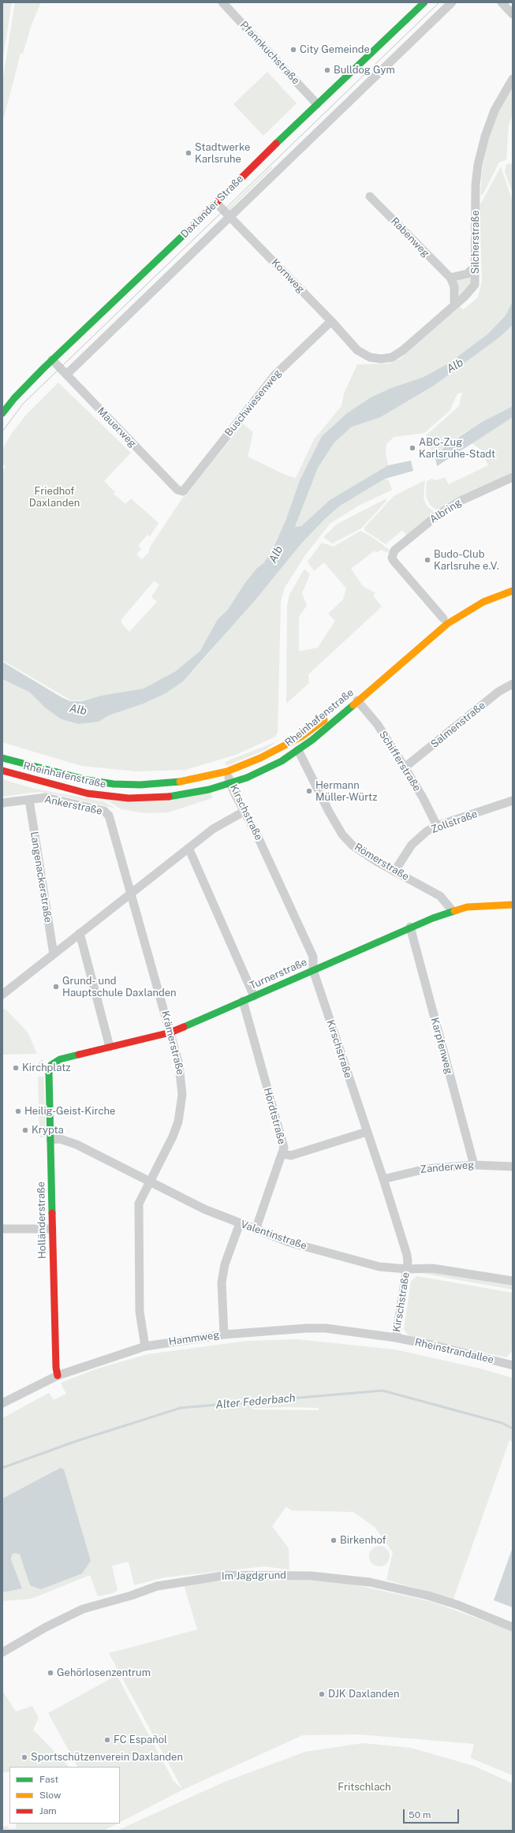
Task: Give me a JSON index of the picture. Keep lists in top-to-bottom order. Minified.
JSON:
{"streets":{"street":["Pfannkuchstraße","Daxlander Straße","Rabenweg","Silcherstraße","Kornweg","Buschwiesenweg","Mauerweg","Albring","Rheinhafenstraße","Salmenstraße","Schifferstraße","Ankerstraße","Kirschstraße","Zollstraße","Römerstraße","Langenackerstraße","Turnerstraße","Krämerstraße","Karpfenweg","Hördtstraße","Zanderweg","Holländerstraße","Valentinstraße","Hammweg","Rheinstrandallee","Im Jagdgrund"]},"crossings":[["Pfannkuchstraße","Daxlander Straße"],["Daxlander Straße","Kornweg"],["Daxlander Straße","Mauerweg"],["Rabenweg","Silcherstraße"],["Silcherstraße","Kornweg"],["Kornweg","Buschwiesenweg"],["Buschwiesenweg","Mauerweg"],["Albring","Rheinhafenstraße"],["Rheinhafenstraße","Schifferstraße"],["Rheinhafenstraße","Kirschstraße"],["Rheinhafenstraße","Römerstraße"],["Salmenstraße","Schifferstraße"],["Schifferstraße","Zollstraße"],["Ankerstraße","Langenackerstraße"],["Ankerstraße","Krämerstraße"],["Kirschstraße","Turnerstraße"],["Kirschstraße","Zanderweg"],["Kirschstraße","Valentinstraße"],["Kirschstraße","Hammweg"],["Kirschstraße","Rheinstrandallee"],["Zollstraße","Römerstraße"],["Römerstraße","Turnerstraße"],["Turnerstraße","Krämerstraße"],["Turnerstraße","Karpfenweg"],["Turnerstraße","Hördtstraße"],["Turnerstraße","Holländerstraße"],["Krämerstraße","Valentinstraße"],["Krämerstraße","Hammweg"],["Karpfenweg","Zanderweg"],["Hördtstraße","Valentinstraße"],["Holländerstraße","Valentinstraße"],["Holländerstraße","Hammweg"],["Hammweg","Rheinstrandallee"]],"water":["Alb","Alter Federbach"],"parks":["Friedhof Daxlanden","Fritschlach"],"places":["City Gemeinde","Bulldog Gym","Stadtwerke Karlsruhe","ABC-Zug Karlsruhe-Stadt","Budo-Club Karlsruhe e.V.","Hermann Müller-Würtz","Grund- und Hauptschule Daxlanden","Kirchplatz","Heilig-Geist-Kirche","Krypta","Birkenhof","Gehörlosenzentrum","DJK Daxlanden","FC Español","Sportschützenverein Daxlanden"],"legend":["Fast","Slow","Jam"],"scale_bar":"50 m"}
